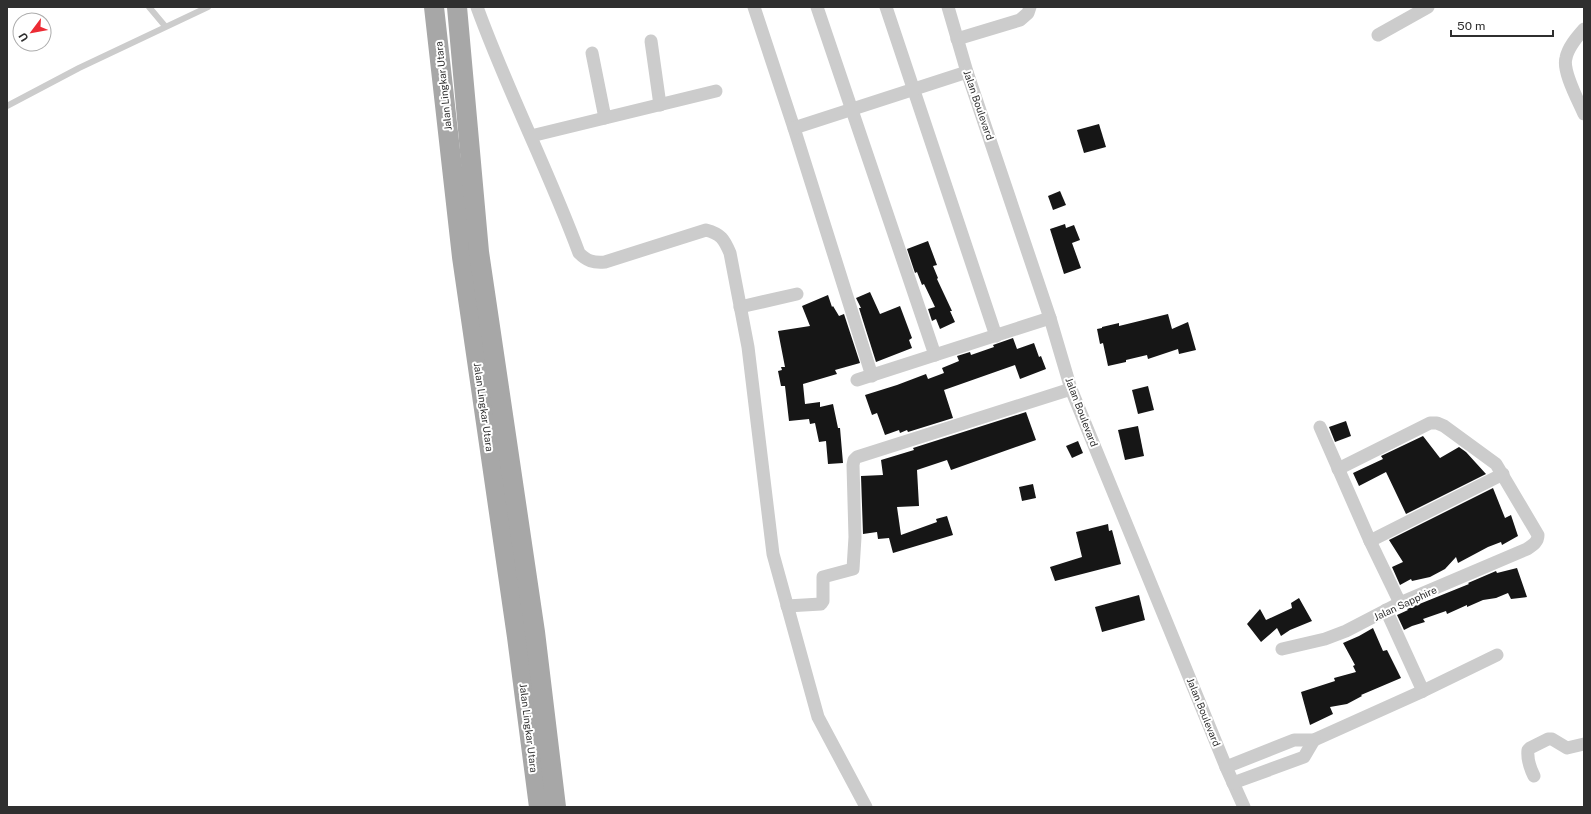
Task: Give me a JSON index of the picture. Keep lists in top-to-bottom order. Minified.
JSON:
{"streets":{"main road":["Jalan Lingkar Utara"],"street":["Jalan Boulevard","Jalan Sapphire"]},"scale_bar":"50 m","north":"bottom left"}
